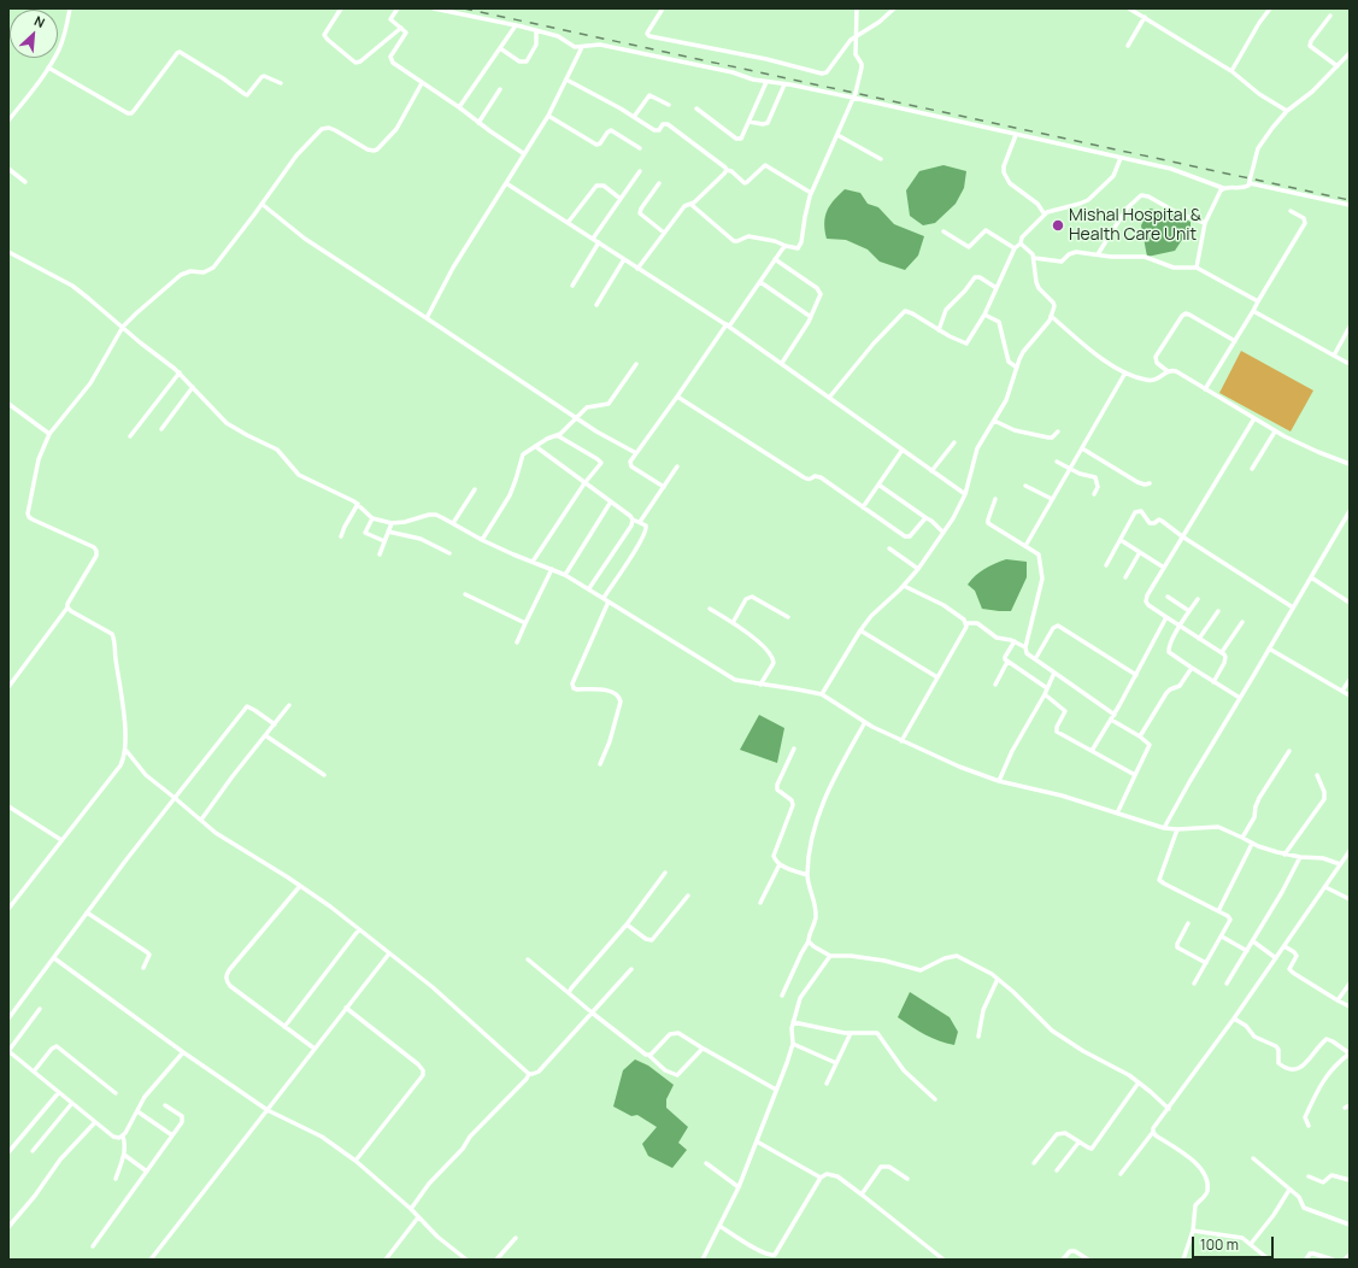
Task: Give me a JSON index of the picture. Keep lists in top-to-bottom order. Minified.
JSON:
{"places":["Mishal Hospital & Health Care Unit"],"scale_bar":"100 m","north":"top right"}
